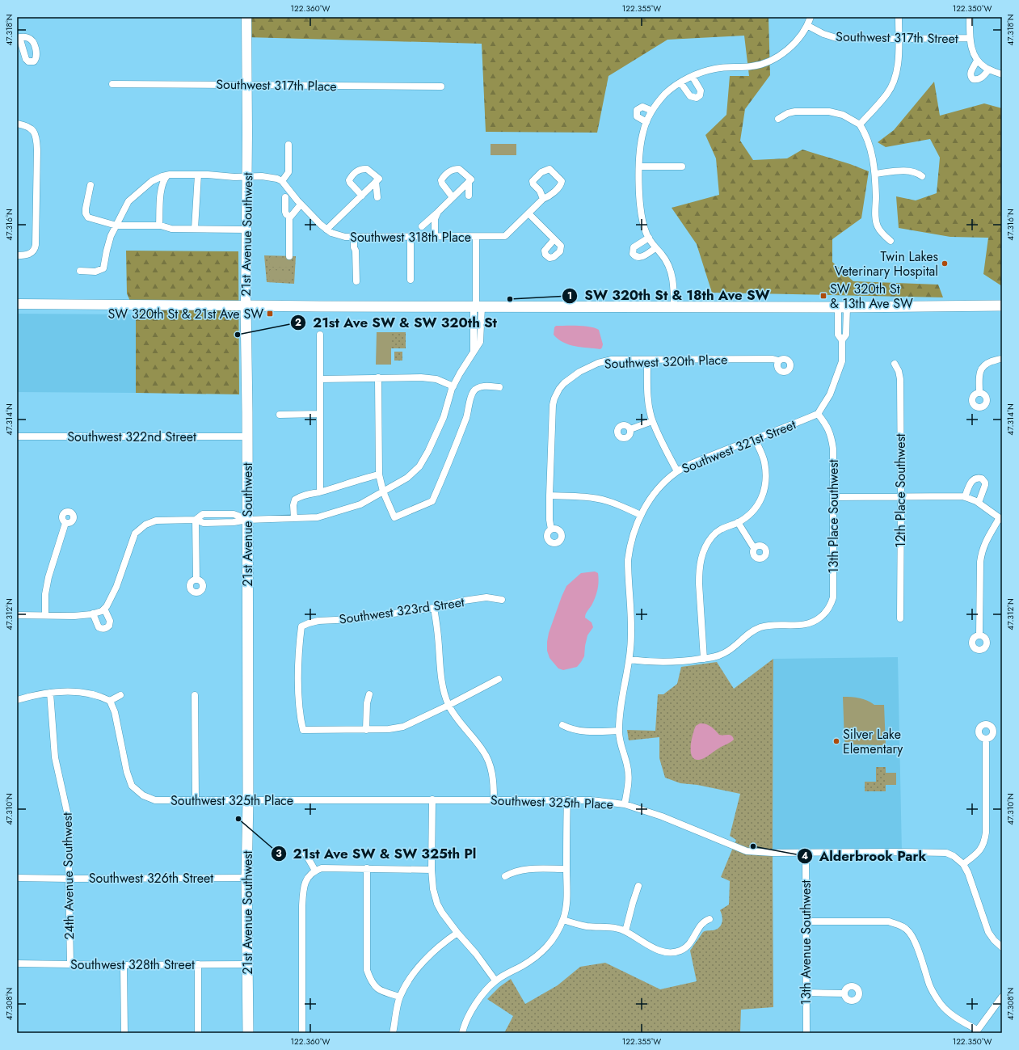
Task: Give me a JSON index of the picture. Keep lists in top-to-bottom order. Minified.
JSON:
{"streets":{"main road":["21st Avenue Southwest"],"street":["Southwest 317th Street","Southwest 317th Place","Southwest 318th Place","Southwest 320th Place","Southwest 322nd Street","Southwest 321st Street","12th Place Southwest","13th Place Southwest","Southwest 323rd Street","Southwest 325th Place","24th Avenue Southwest","Southwest 326th Street","13th Avenue Southwest","Southwest 328th Street"]},"crossings":[["Southwest 317th Place","21st Avenue Southwest"],["21st Avenue Southwest","Southwest 322nd Street"],["21st Avenue Southwest","Southwest 325th Place"],["21st Avenue Southwest","Southwest 326th Street"],["21st Avenue Southwest","Southwest 328th Street"],["Southwest 321st Street","13th Place Southwest"],["Southwest 321st Street","Southwest 325th Place"],["Southwest 325th Place","13th Avenue Southwest"],["24th Avenue Southwest","Southwest 326th Street"],["24th Avenue Southwest","Southwest 328th Street"]],"places":{"other":["Twin Lakes Veterinary Hospital","SW 320th St & 18th Ave SW","21st Ave SW & SW 320th St","Silver Lake Elementary","21st Ave SW & SW 325th Pl","Alderbrook Park"],"transit":["SW 320th St & 13th Ave SW","SW 320th St & 21st Ave SW"]},"coordinates":["122.360°W","122.355°W","122.350°W","47.318°N","47.316°N","47.314°N","47.312°N","47.310°N","47.308°N"]}
